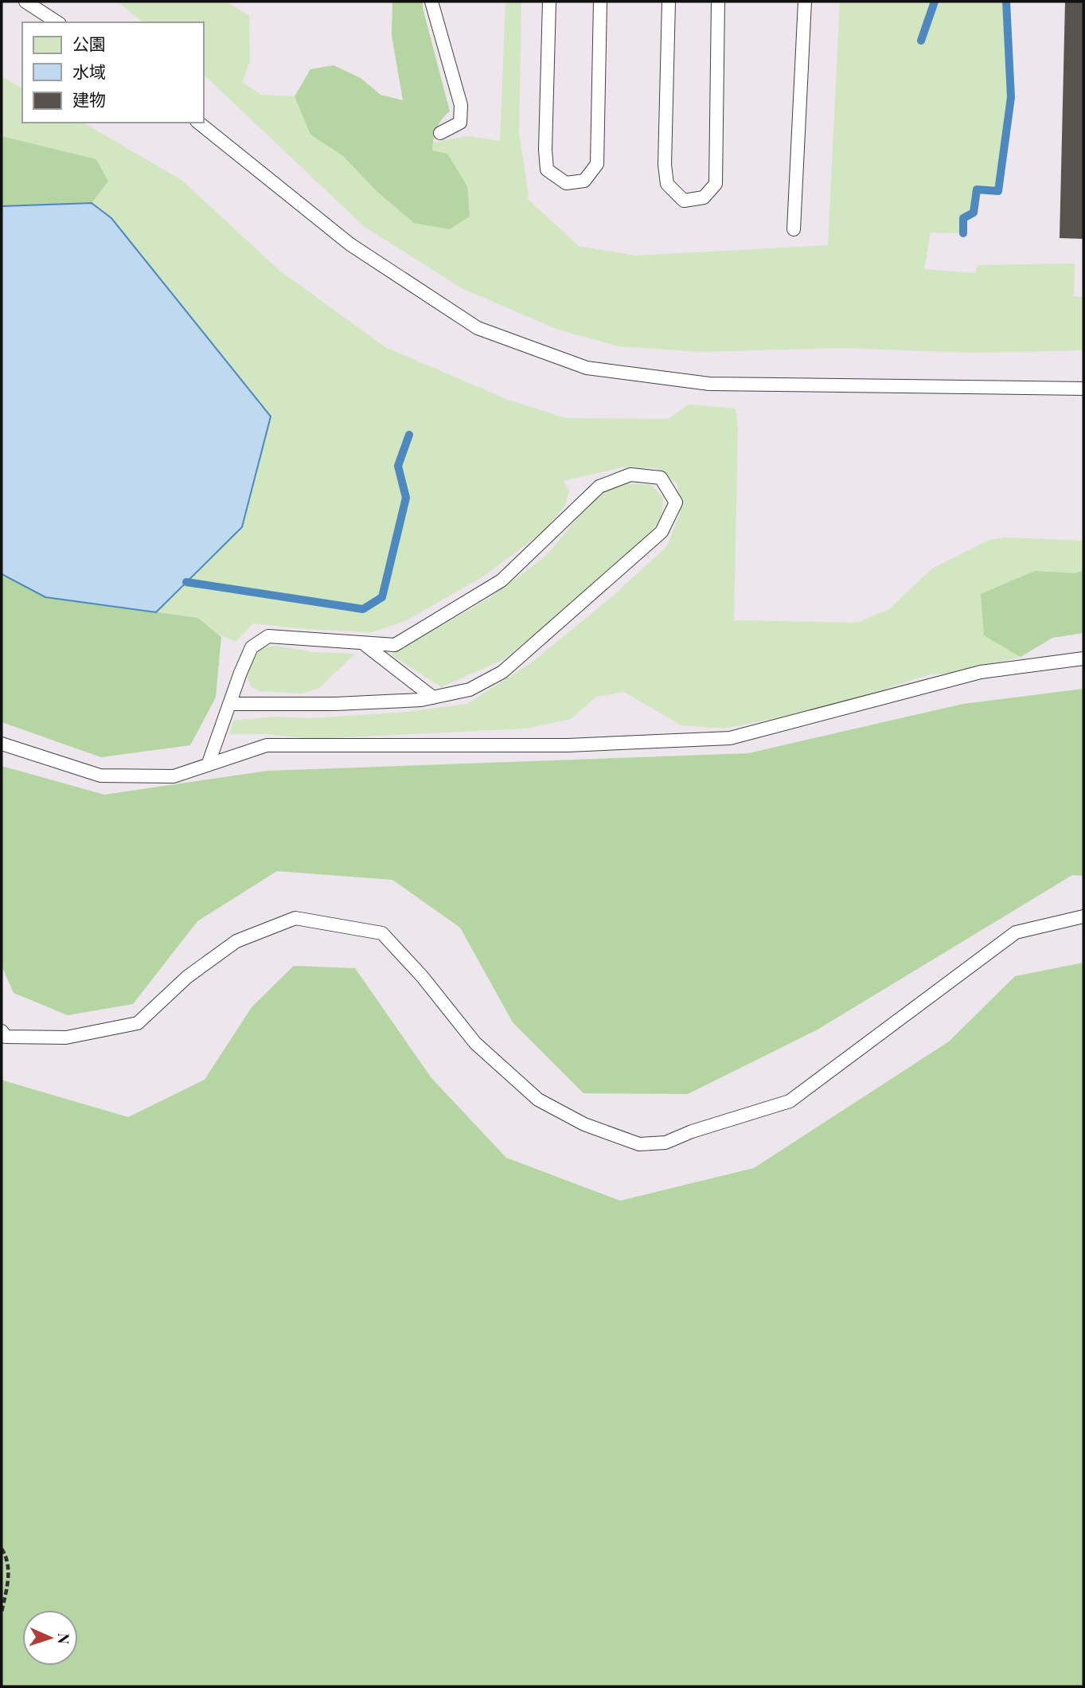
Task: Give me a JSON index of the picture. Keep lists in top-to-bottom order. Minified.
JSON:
{"legend":["公園","水域","建物"],"north":"right"}
